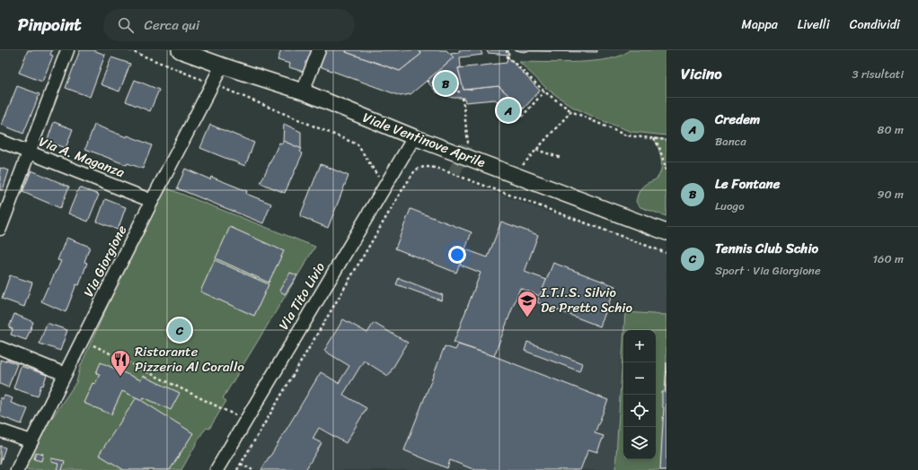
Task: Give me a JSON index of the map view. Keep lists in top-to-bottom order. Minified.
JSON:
{"streets":{"main road":["Viale Ventinove Aprile"],"street":["Via A. Maganza","Via Giorgione","Via Tito Livio"]},"crossings":[["Viale Ventinove Aprile","Via Giorgione"],["Viale Ventinove Aprile","Via Tito Livio"],["Via A. Maganza","Via Giorgione"]],"places":{"school or university":["I.T.I.S. Silvio De Pretto Schio"],"restaurant":["Ristorante Pizzeria Al Corallo"]},"page":{"header":"Pinpoint","search":"Cerca qui","nav":["Mappa","Livelli","Condividi"],"heading":["Vicino","3 risultati"],"pins":["B","A","C"],"list":[{"mark":"A","name":"Credem","note":"Banca","value":"80 m"},{"mark":"B","name":"Le Fontane","note":"Luogo","value":"90 m"},{"mark":"C","name":"Tennis Club Schio","note":"Sport · Via Giorgione","value":"160 m"}],"map_buttons":["+","−"]}}
